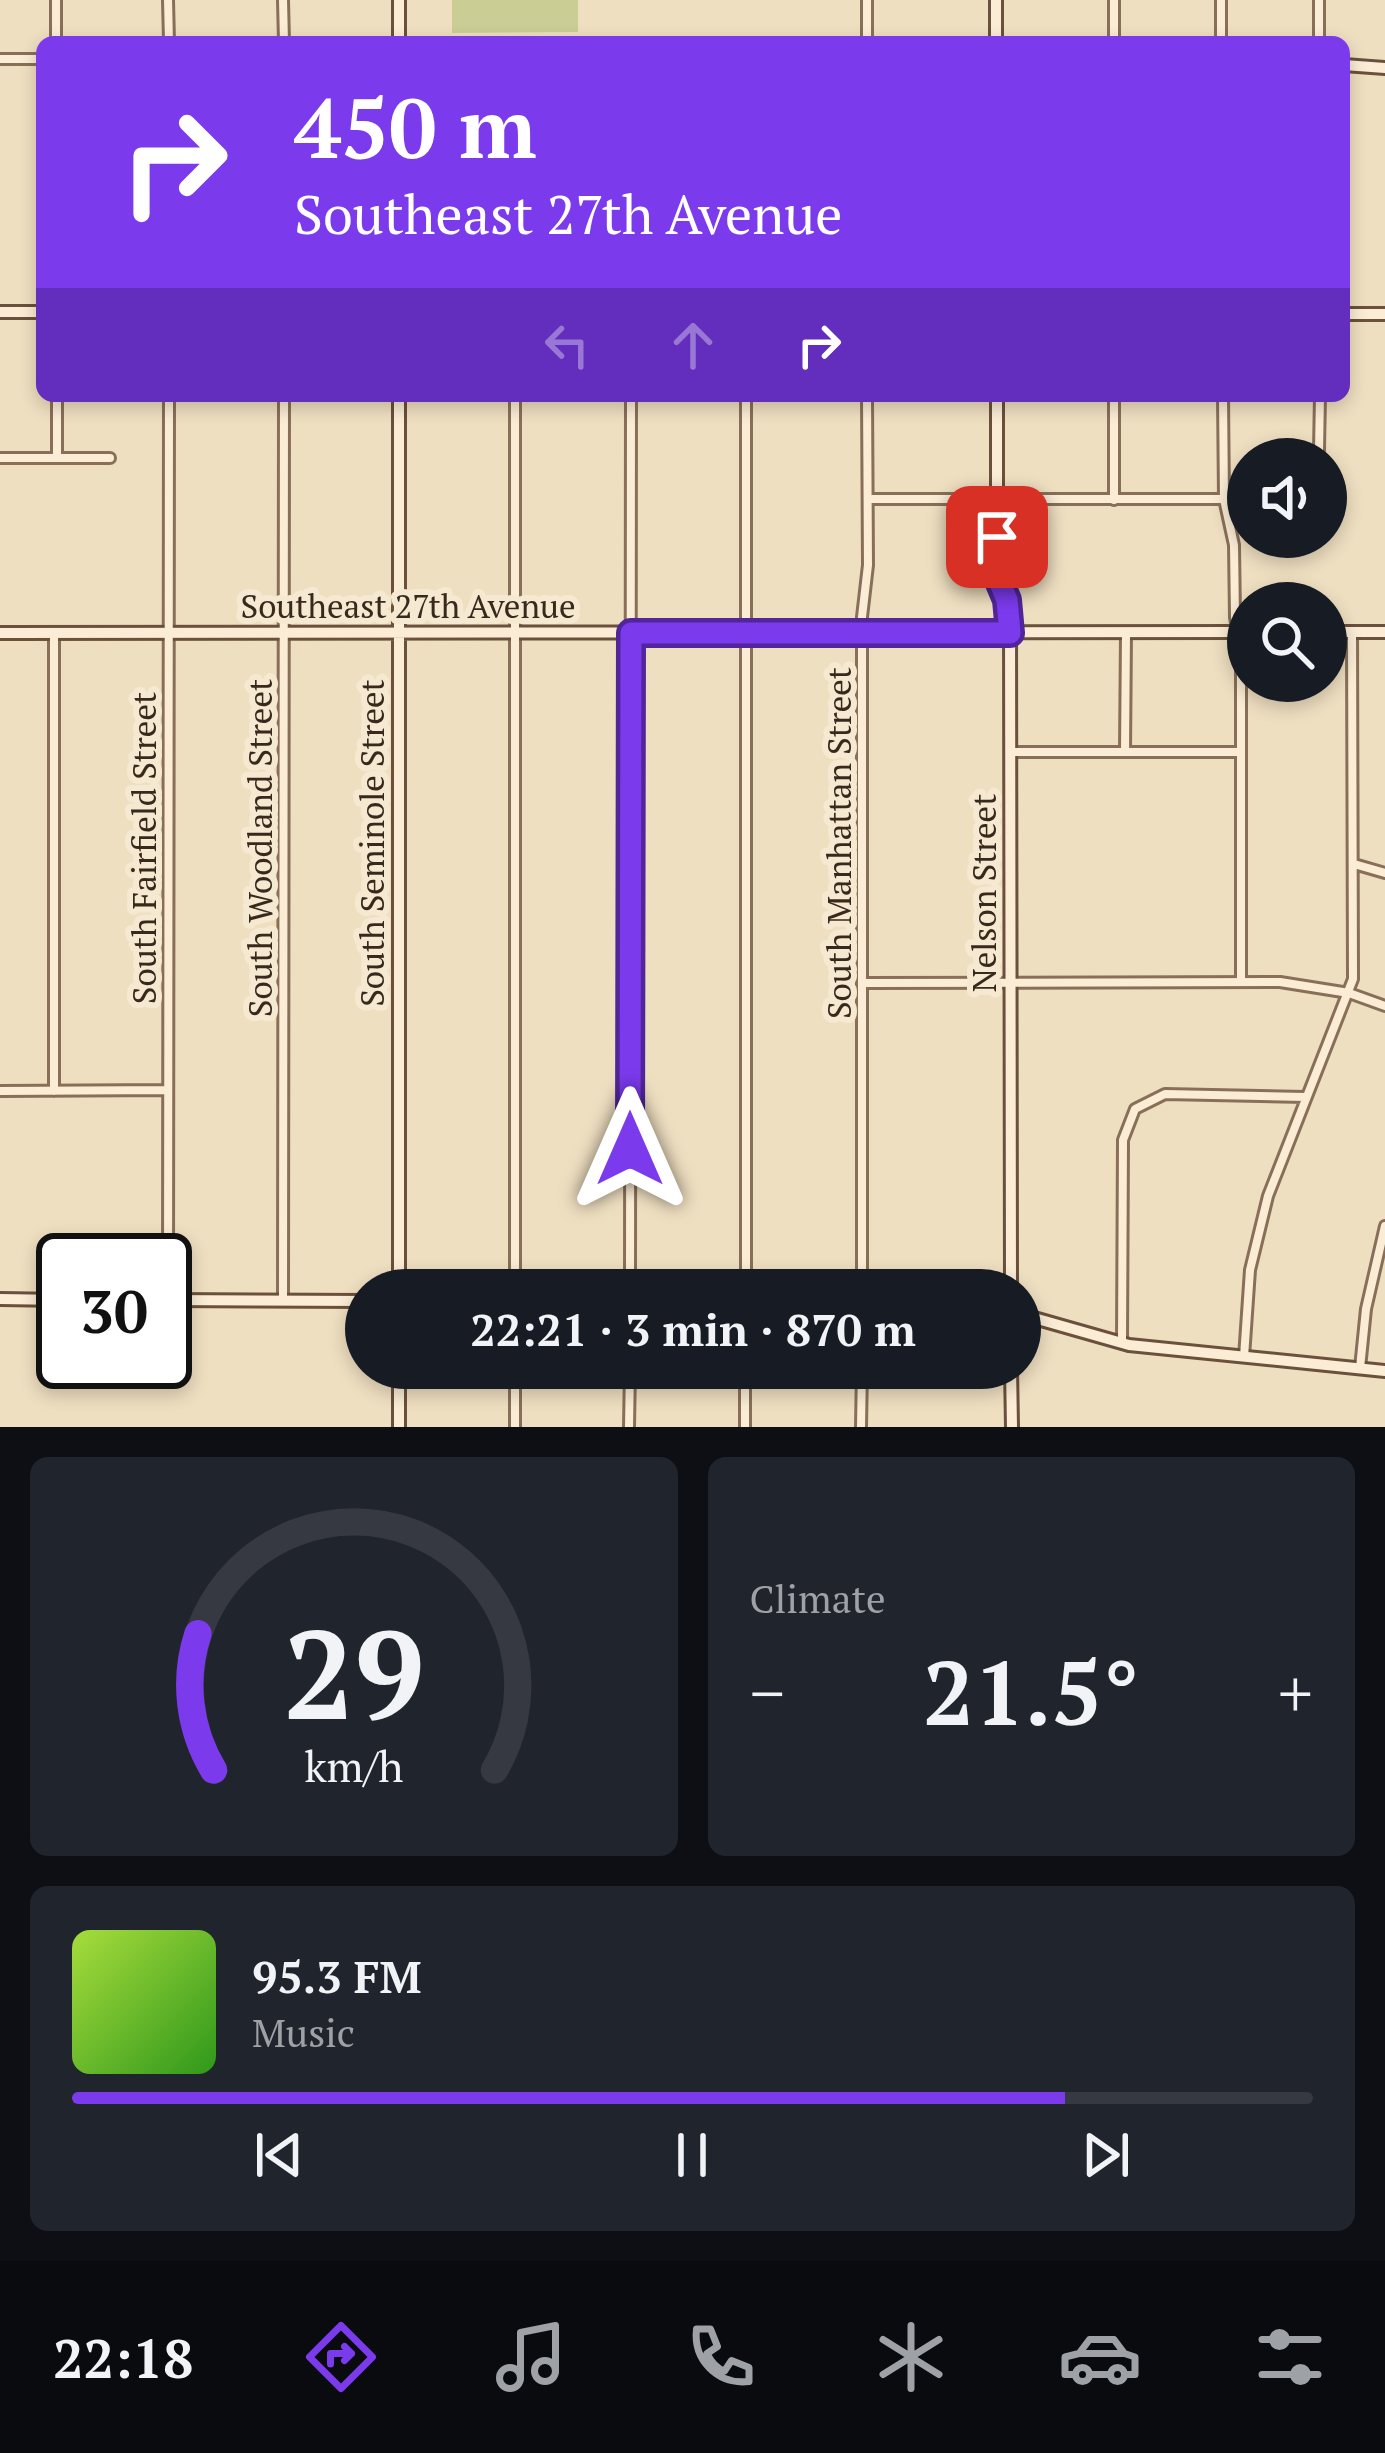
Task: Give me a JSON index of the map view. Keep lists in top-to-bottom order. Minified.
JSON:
{"streets":{"street":["Southeast 27th Avenue","South Seminole Street","South Manhattan Street","South Fairfield Street","South Woodland Street","Nelson Street"]},"crossings":[["Southeast 27th Avenue","South Seminole Street"],["Southeast 27th Avenue","South Manhattan Street"],["Southeast 27th Avenue","South Fairfield Street"],["Southeast 27th Avenue","South Woodland Street"],["Southeast 27th Avenue","Nelson Street"]],"page":{"turn":["450 m","Southeast 27th Avenue"],"limit":"30","trip":"22:21 · 3 min · 870 m","tile":"Climate","heat":["−","21.5°","+"],"song":["95.3 FM","Music"],"tabs":"22:18","gauge":["29","km/h"]}}
